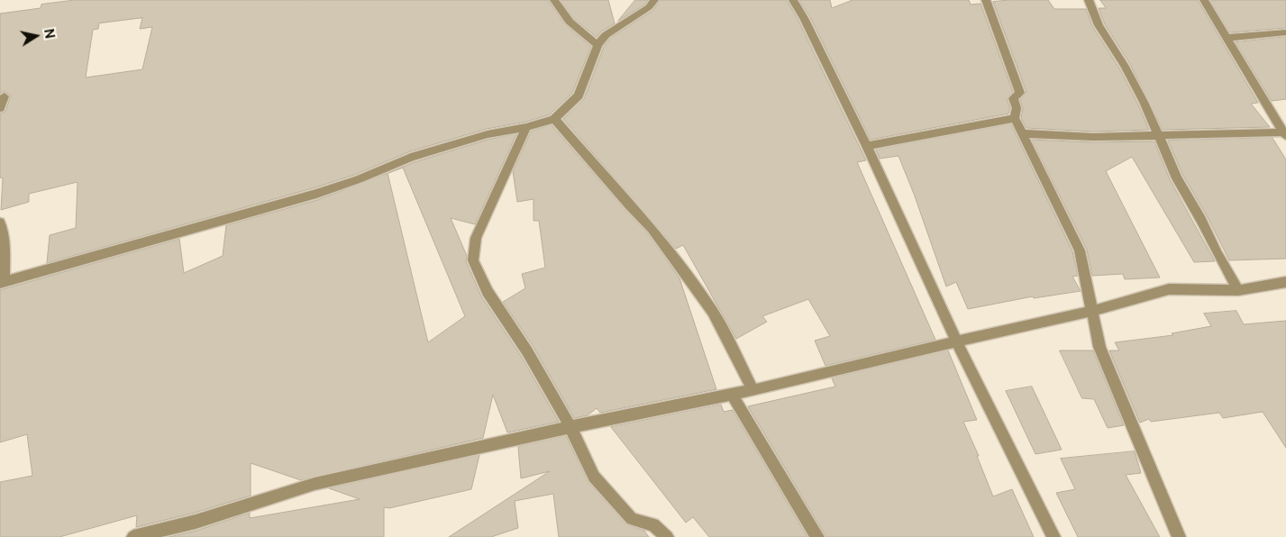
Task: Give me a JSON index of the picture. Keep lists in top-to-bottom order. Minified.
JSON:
{"north":"right"}
